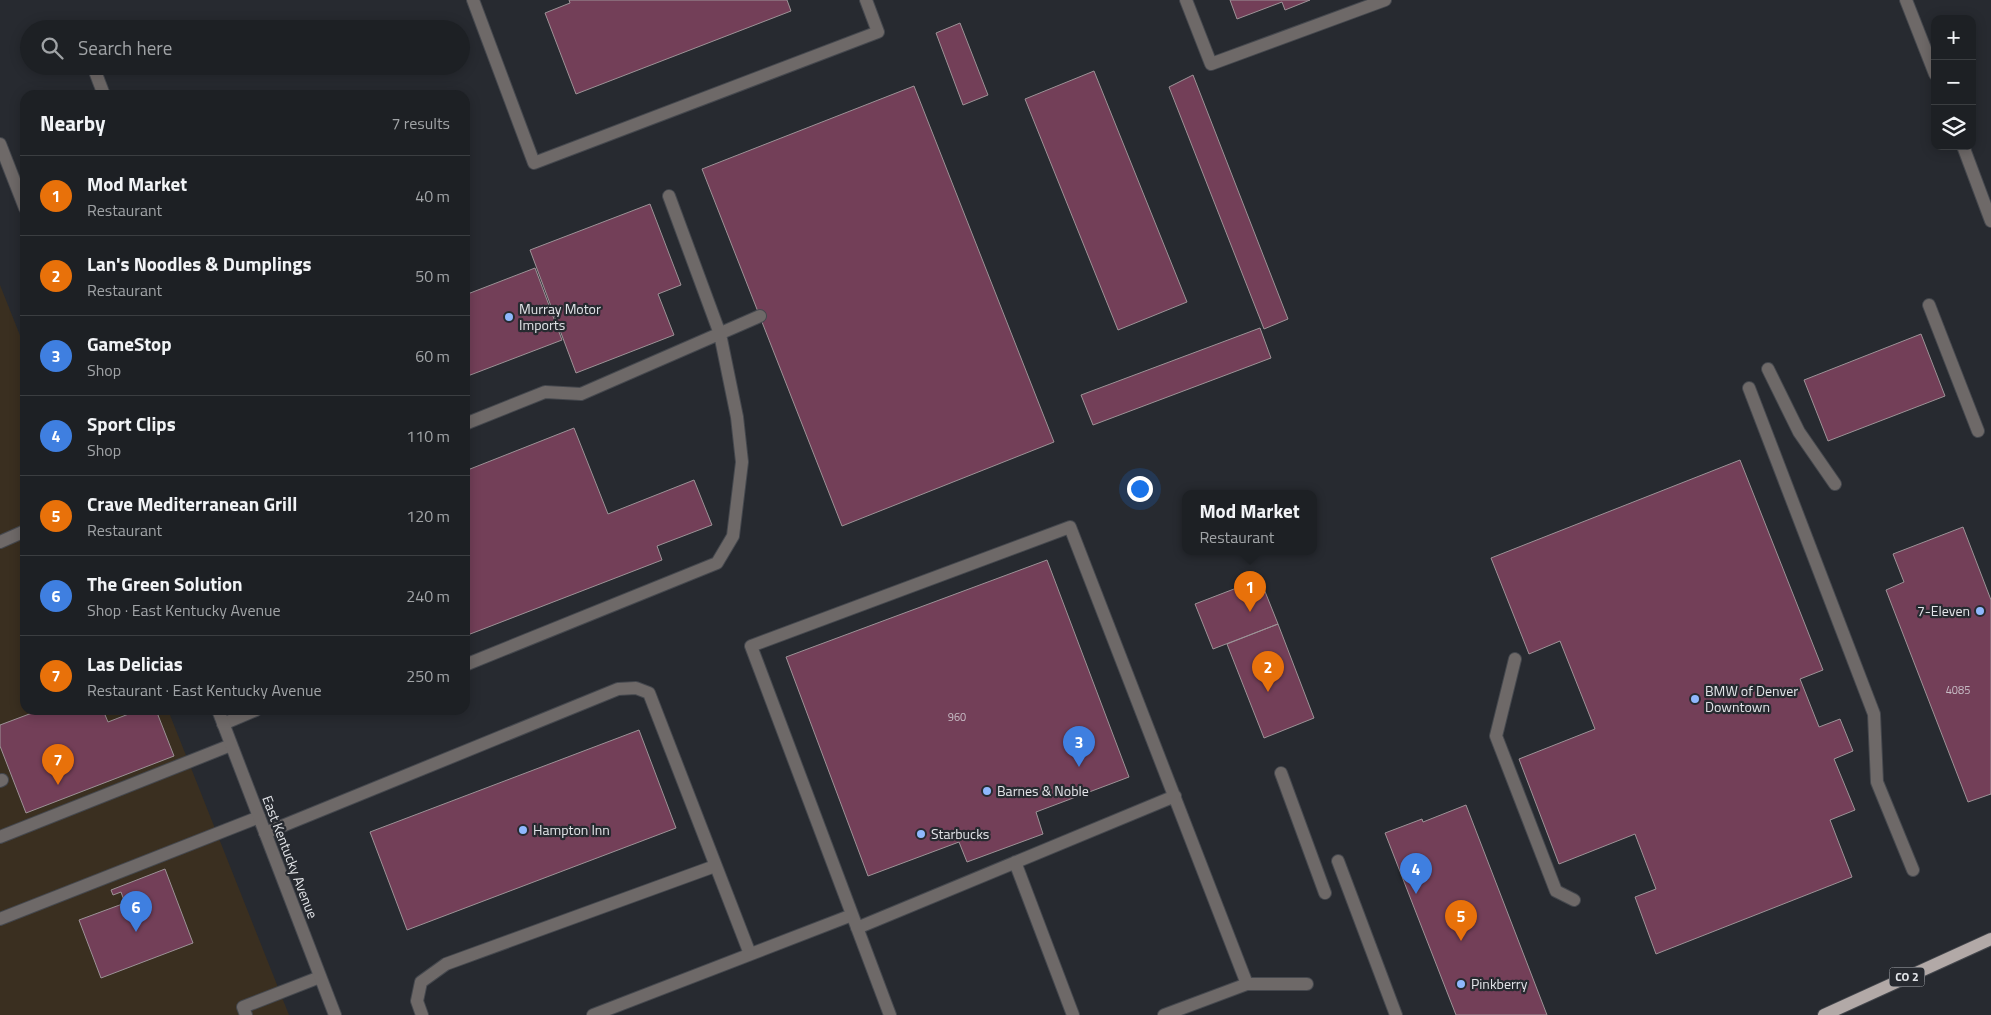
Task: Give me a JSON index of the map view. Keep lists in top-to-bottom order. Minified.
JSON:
{"streets":{"main road":["CO 2"],"street":["East Kentucky Avenue"]},"places":["Murray Motor Imports","7-Eleven","BMW of Denver Downtown","Barnes & Noble","Hampton Inn","Starbucks","Pinkberry"],"house_numbers":["4085","960"],"page":{"map_buttons":["+","−"],"search":"Search here","heading":["Nearby","7 results"],"list":[{"mark":"1","name":"Mod Market","note":"Restaurant","value":"40 m"},{"mark":"2","name":"Lan's Noodles & Dumplings","note":"Restaurant","value":"50 m"},{"mark":"3","name":"GameStop","note":"Shop","value":"60 m"},{"mark":"4","name":"Sport Clips","note":"Shop","value":"110 m"},{"mark":"5","name":"Crave Mediterranean Grill","note":"Restaurant","value":"120 m"},{"mark":"6","name":"The Green Solution","note":"Shop · East Kentucky Avenue","value":"240 m"},{"mark":"7","name":"Las Delicias","note":"Restaurant · East Kentucky Avenue","value":"250 m"}],"popup":["Mod Market","Restaurant"],"pins":["1","2","3","7","4","6","5"]}}
